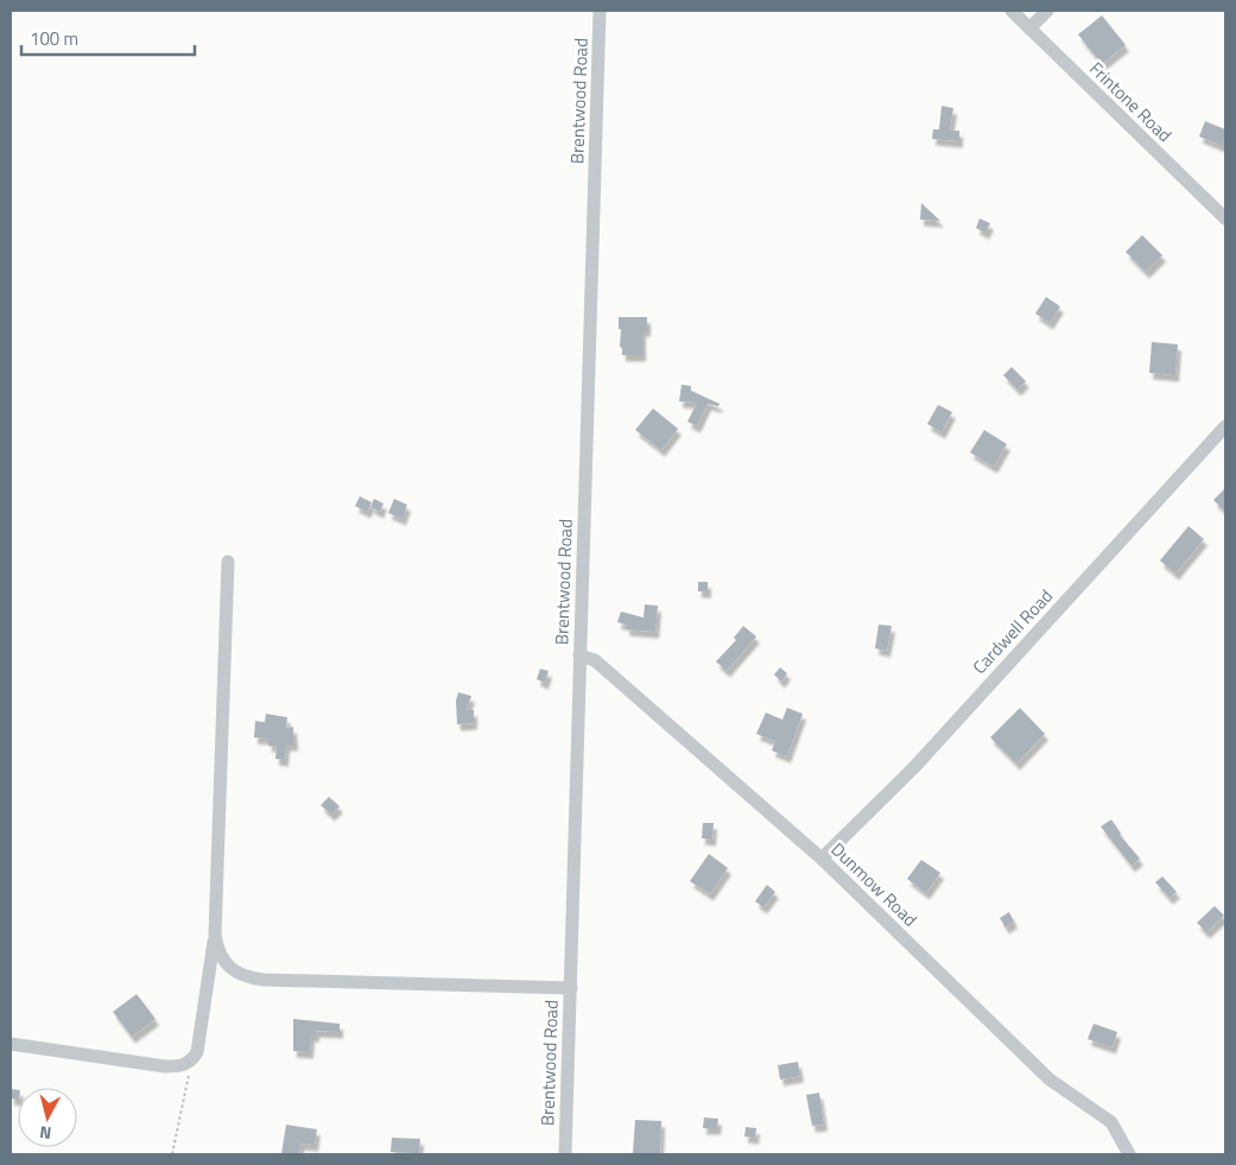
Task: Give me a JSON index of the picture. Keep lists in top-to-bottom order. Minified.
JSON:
{"streets":{"street":["Brentwood Road","Frintone Road","Cardwell Road","Dunmow Road"]},"crossings":[["Brentwood Road","Dunmow Road"],["Cardwell Road","Dunmow Road"]],"scale_bar":"100 m","north":"bottom"}
